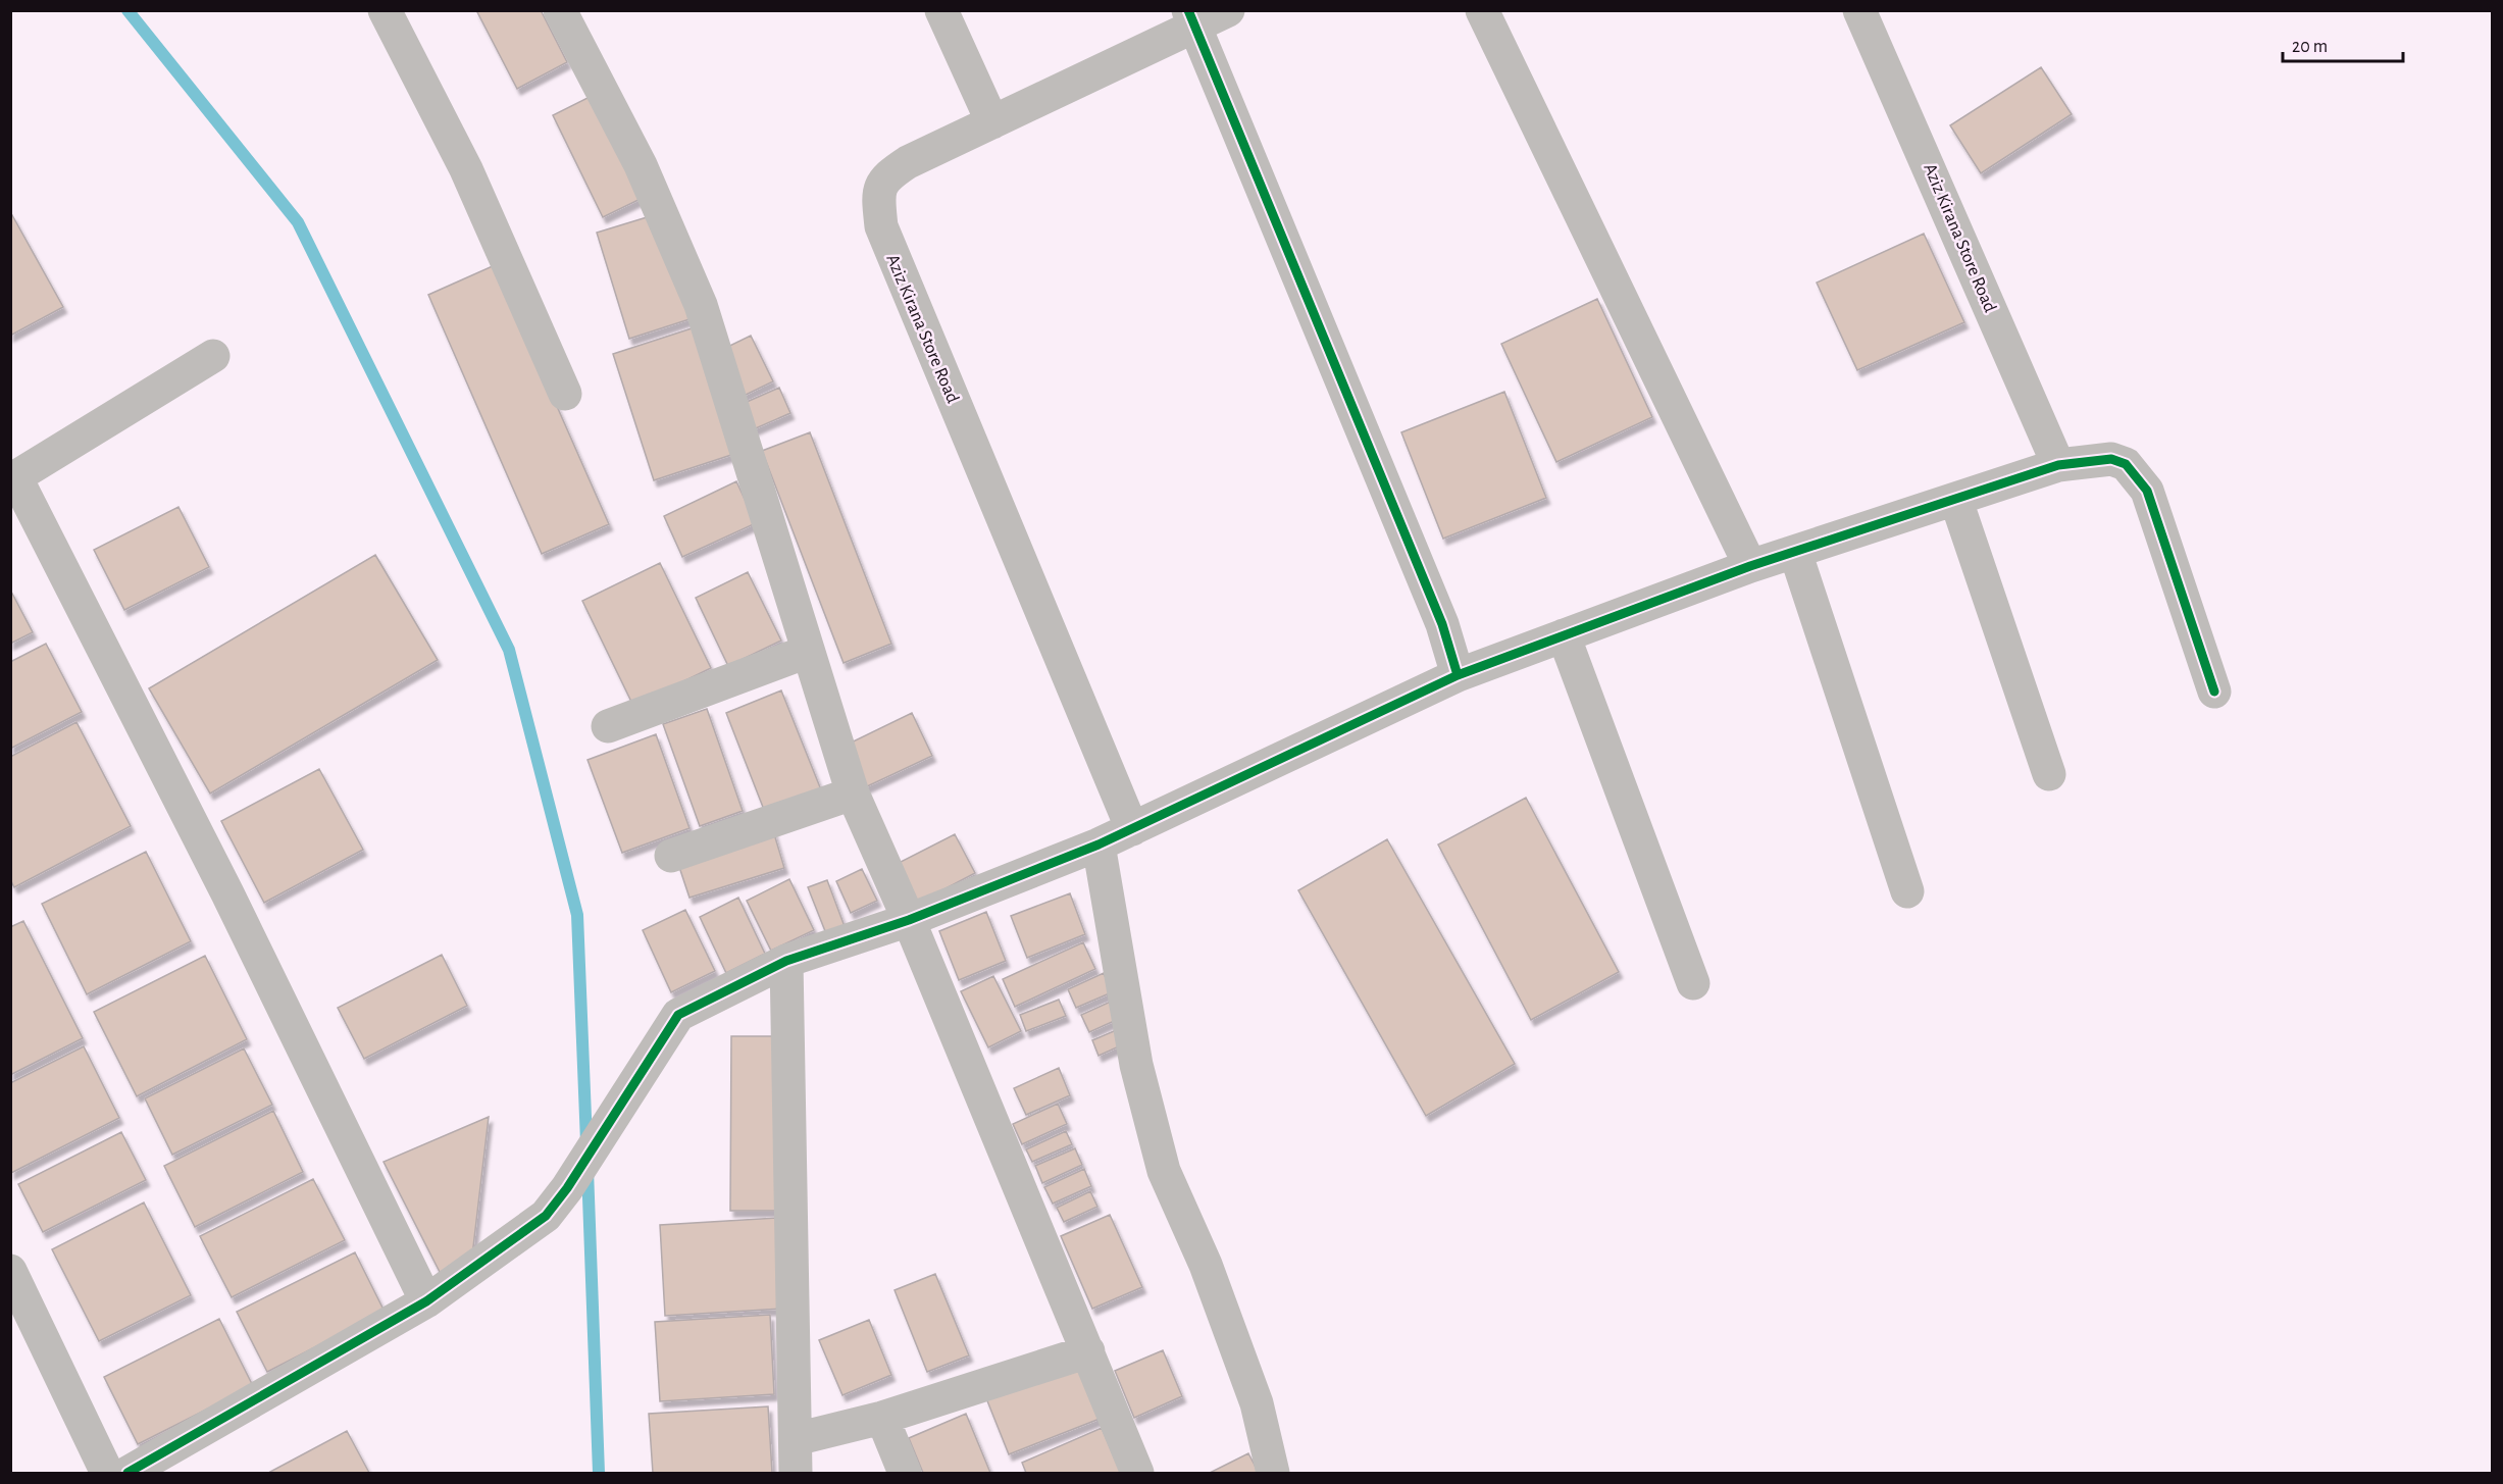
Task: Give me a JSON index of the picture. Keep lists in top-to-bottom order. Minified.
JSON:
{"streets":{"street":["Aziz Kirana Store Road"]},"scale_bar":"20 m"}
